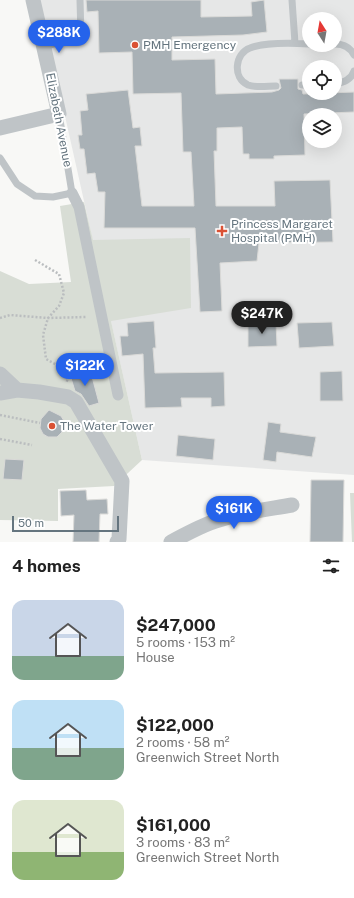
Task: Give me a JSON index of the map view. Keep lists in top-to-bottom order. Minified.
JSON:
{"streets":{"street":["Elizabeth Avenue"]},"places":{"other":["PMH Emergency","The Water Tower"],"health":["Princess Margaret Hospital (PMH)"]},"scale_bar":"50 m","north":"top","page":{"price":["$288K","$247K","$122K","$161K"],"scale":"50 m","heading":"4 homes","list":[{"name":"$247,000","note":"5 rooms · 153 m² · House"},{"name":"$122,000","note":"2 rooms · 58 m² · Greenwich Street North"},{"name":"$161,000","note":"3 rooms · 83 m² · Greenwich Street North"}]}}
